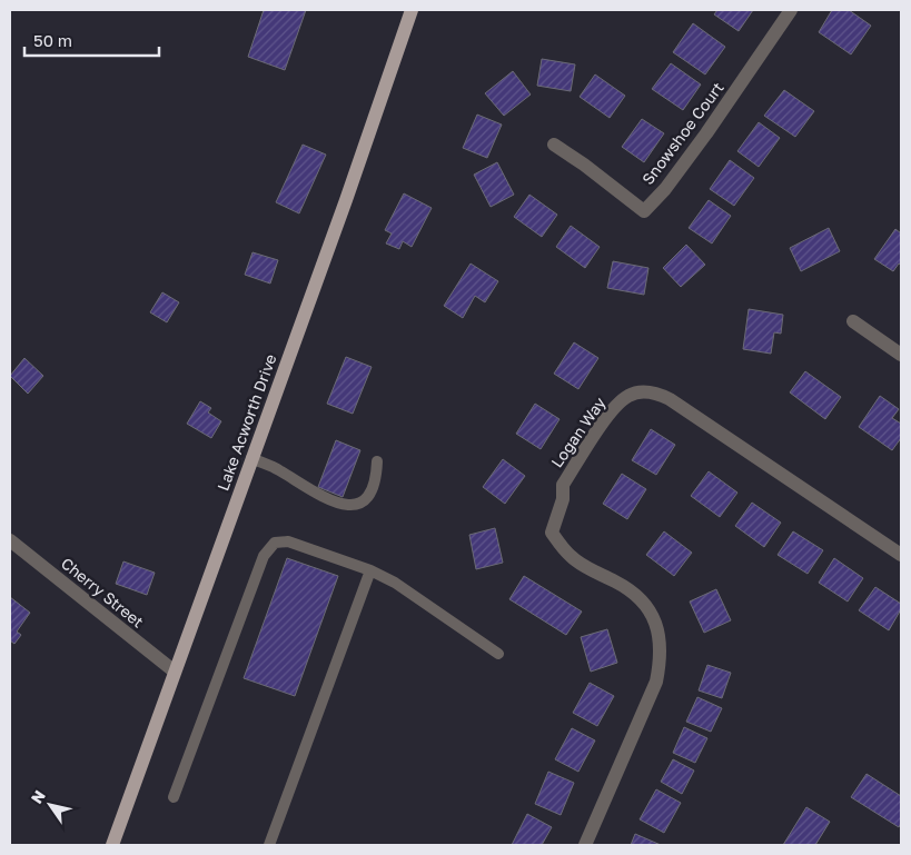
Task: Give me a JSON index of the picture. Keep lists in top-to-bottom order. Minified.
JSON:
{"streets":{"main road":["Lake Acworth Drive"],"street":["Snowshoe Court","Logan Way","Cherry Street"]},"crossings":[["Lake Acworth Drive","Cherry Street"]],"scale_bar":"50 m","north":"top left"}
